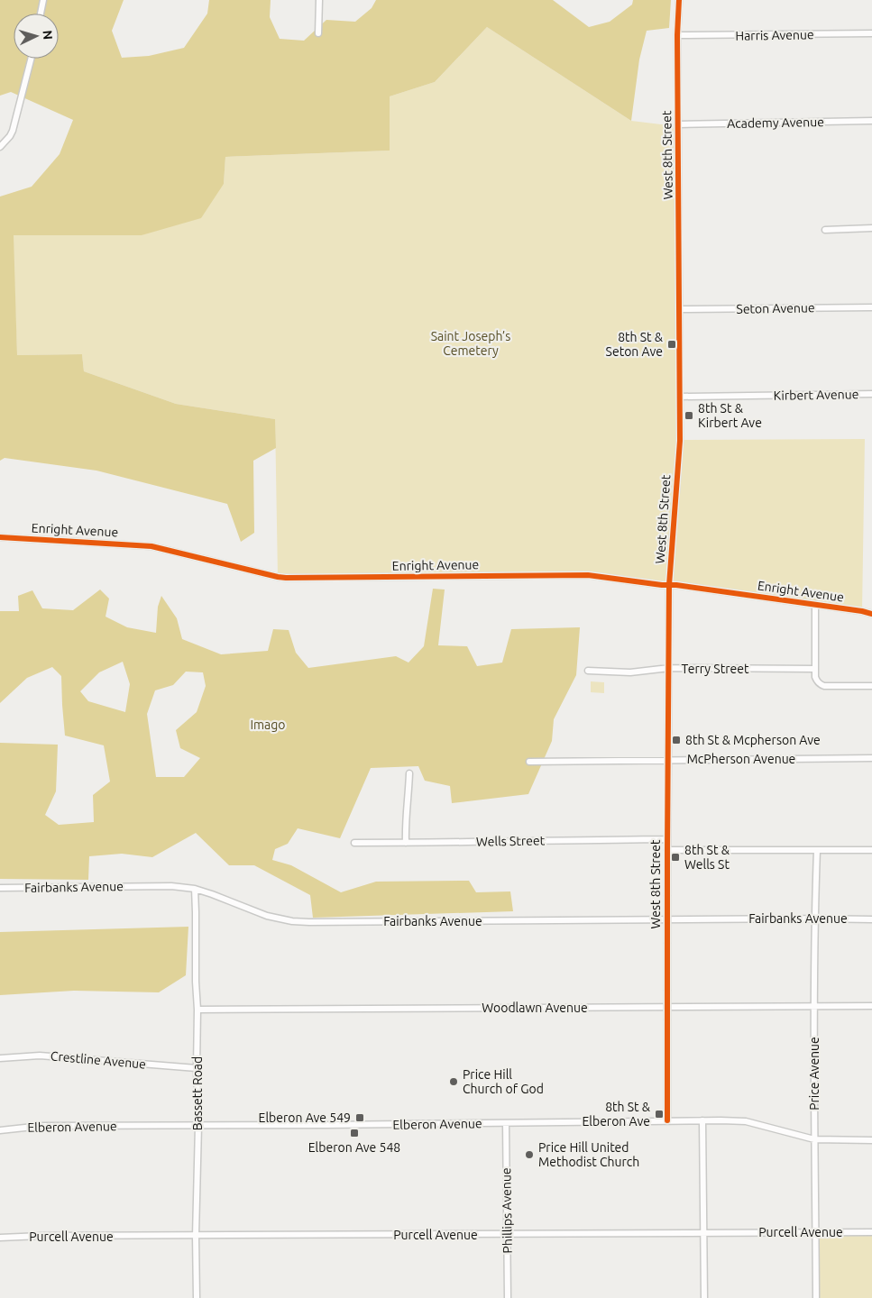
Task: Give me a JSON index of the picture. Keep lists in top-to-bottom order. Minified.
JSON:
{"streets":{"street":["Harris Avenue","Academy Avenue","West 8th Street","Seton Avenue","Kirbert Avenue","Enright Avenue","Terry Street","McPherson Avenue","Wells Street","Fairbanks Avenue","Woodlawn Avenue","Crestline Avenue","Price Avenue","Bassett Road","Elberon Avenue","Phillips Avenue","Purcell Avenue"]},"crossings":[["Harris Avenue","West 8th Street"],["Academy Avenue","West 8th Street"],["West 8th Street","Seton Avenue"],["West 8th Street","Kirbert Avenue"],["West 8th Street","Enright Avenue"],["West 8th Street","Terry Street"],["West 8th Street","McPherson Avenue"],["West 8th Street","Wells Street"],["West 8th Street","Elberon Avenue"],["Fairbanks Avenue","Price Avenue"],["Fairbanks Avenue","Bassett Road"],["Woodlawn Avenue","Price Avenue"],["Woodlawn Avenue","Bassett Road"],["Crestline Avenue","Bassett Road"],["Price Avenue","Elberon Avenue"],["Price Avenue","Purcell Avenue"],["Bassett Road","Elberon Avenue"],["Bassett Road","Purcell Avenue"],["Elberon Avenue","Phillips Avenue"],["Phillips Avenue","Purcell Avenue"]],"parks":["Saint Joseph’s Cemetery","Imago"],"places":{"transit":["8th St & Seton Ave","8th St & Kirbert Ave","8th St & Mcpherson Ave","8th St & Wells St","8th St & Elberon Ave","Elberon Ave 549","Elberon Ave 548"],"other":["Price Hill Church of God","Price Hill United Methodist Church"]},"north":"right"}
